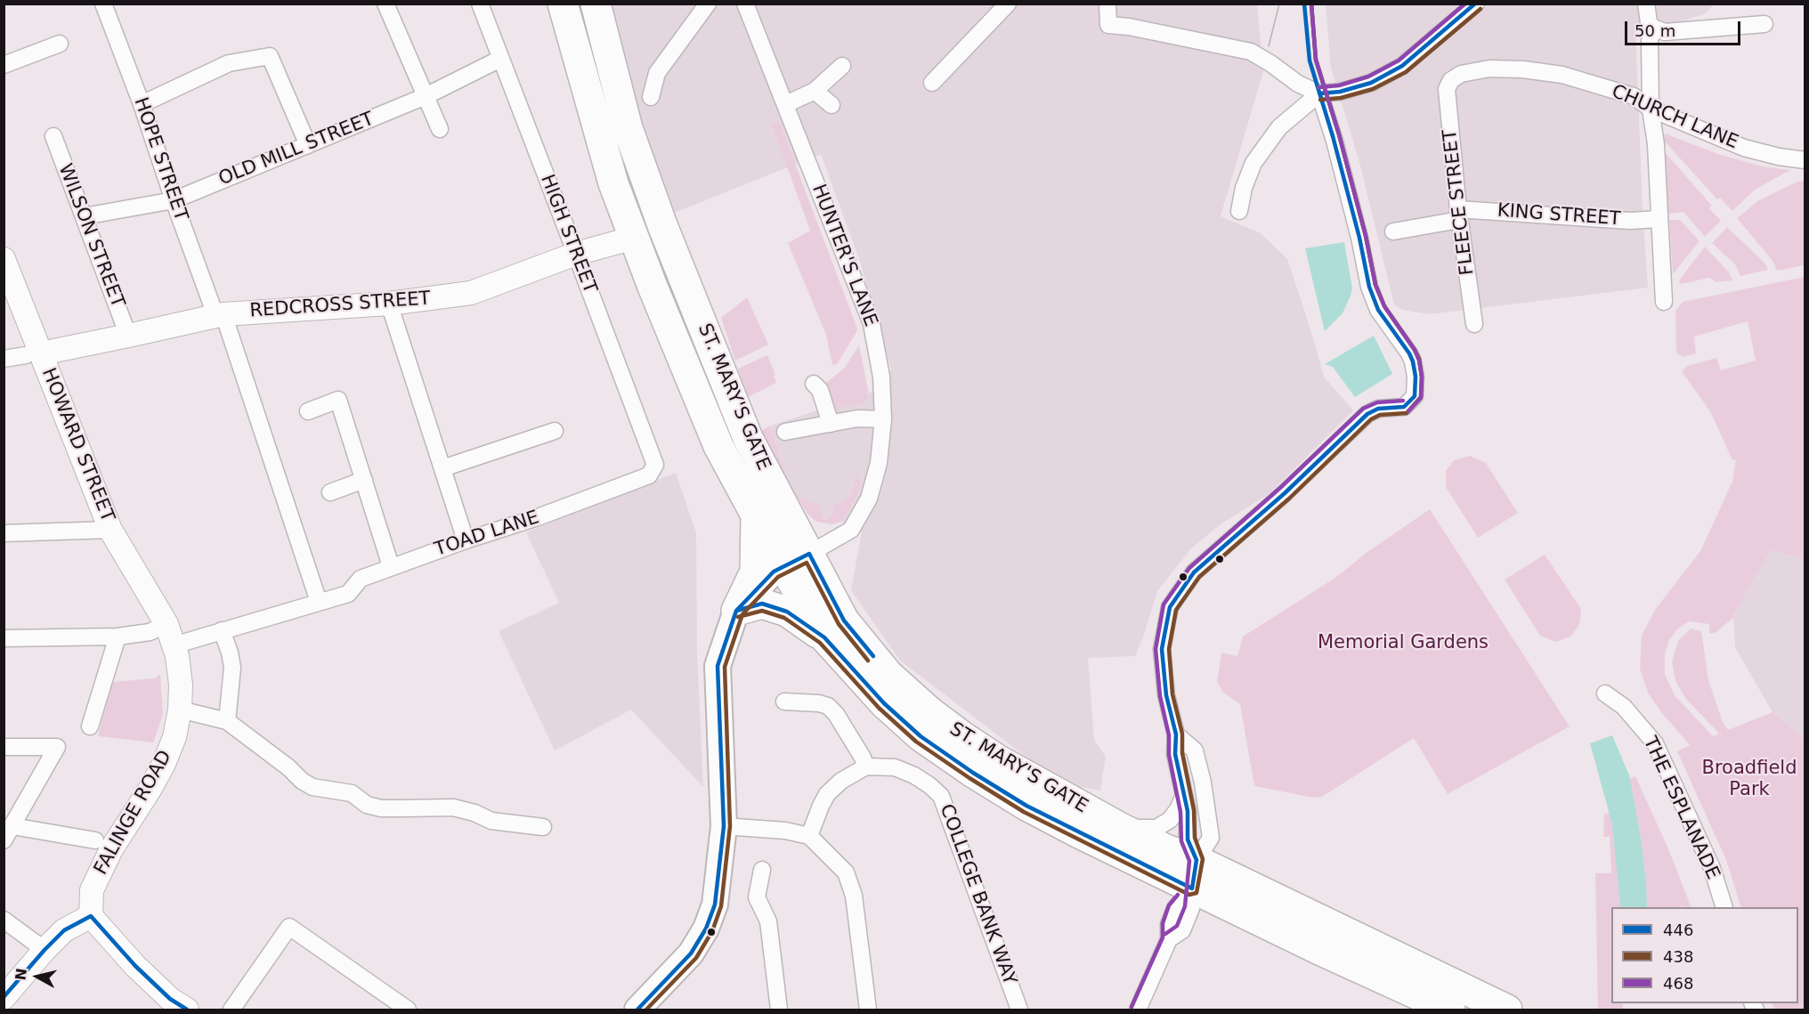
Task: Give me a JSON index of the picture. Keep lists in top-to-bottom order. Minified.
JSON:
{"streets":{"highway":["ST. MARY'S GATE"],"street":["CHURCH LANE","OLD MILL STREET","HOPE STREET","FLEECE STREET","KING STREET","HIGH STREET","WILSON STREET","HUNTER'S LANE","REDCROSS STREET","HOWARD STREET","TOAD LANE","THE ESPLANADE","FALINGE ROAD","COLLEGE BANK WAY"]},"crossings":[["CHURCH LANE","FLEECE STREET"],["OLD MILL STREET","HOPE STREET"],["OLD MILL STREET","HIGH STREET"],["OLD MILL STREET","WILSON STREET"],["HOPE STREET","REDCROSS STREET"],["HOPE STREET","TOAD LANE"],["FLEECE STREET","KING STREET"],["HIGH STREET","REDCROSS STREET"],["HIGH STREET","TOAD LANE"],["WILSON STREET","REDCROSS STREET"],["HUNTER'S LANE","ST. MARY'S GATE"],["REDCROSS STREET","ST. MARY'S GATE"],["REDCROSS STREET","HOWARD STREET"],["HOWARD STREET","TOAD LANE"],["HOWARD STREET","FALINGE ROAD"],["TOAD LANE","FALINGE ROAD"]],"parks":["Memorial Gardens","Broadfield Park"],"lines":["transit line 446","transit line 438","transit line 468"],"legend":["446","438","468"],"scale_bar":"50 m","north":"left"}
